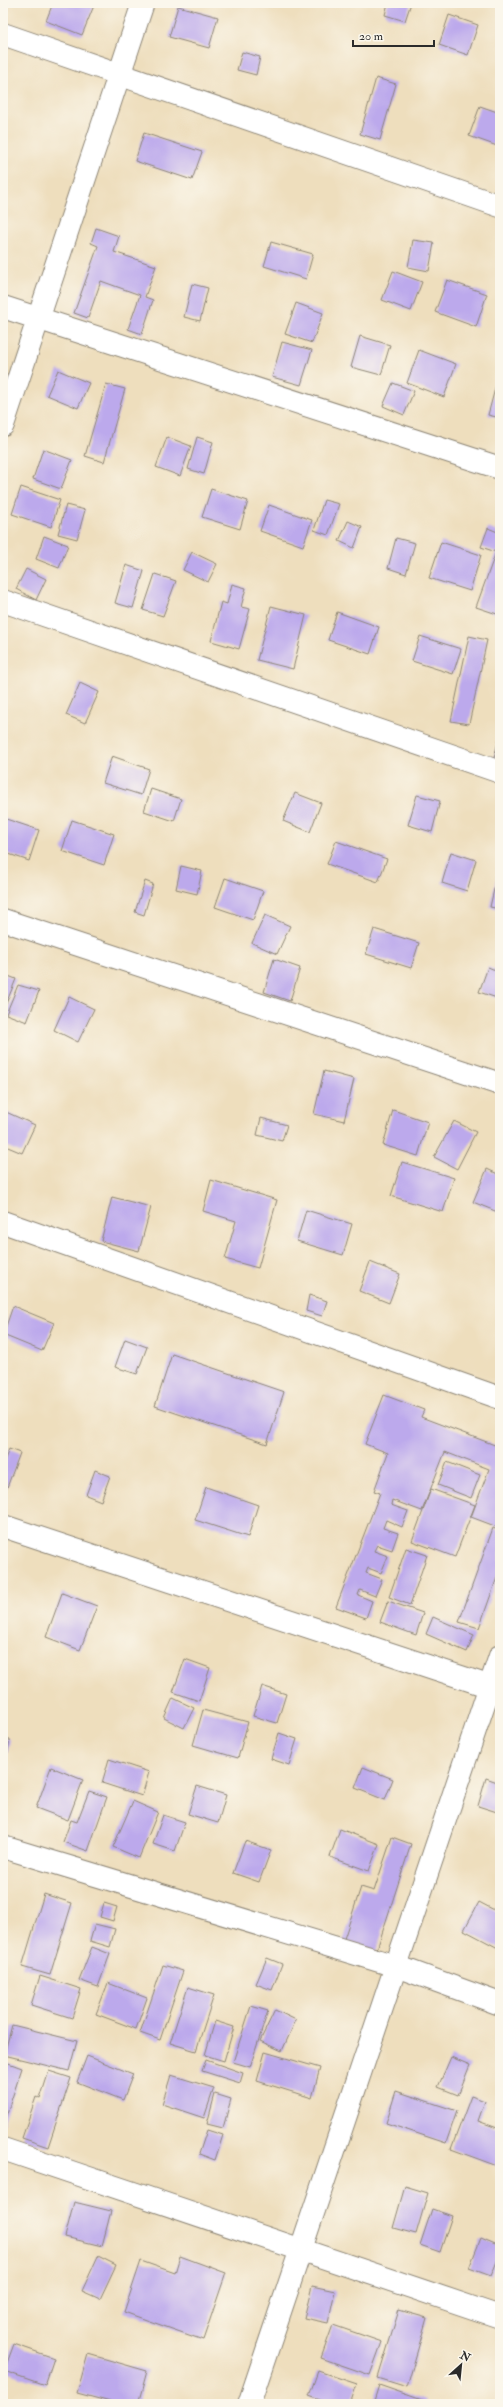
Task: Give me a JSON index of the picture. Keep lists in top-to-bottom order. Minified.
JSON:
{"scale_bar":"20 m","north":"top right"}
